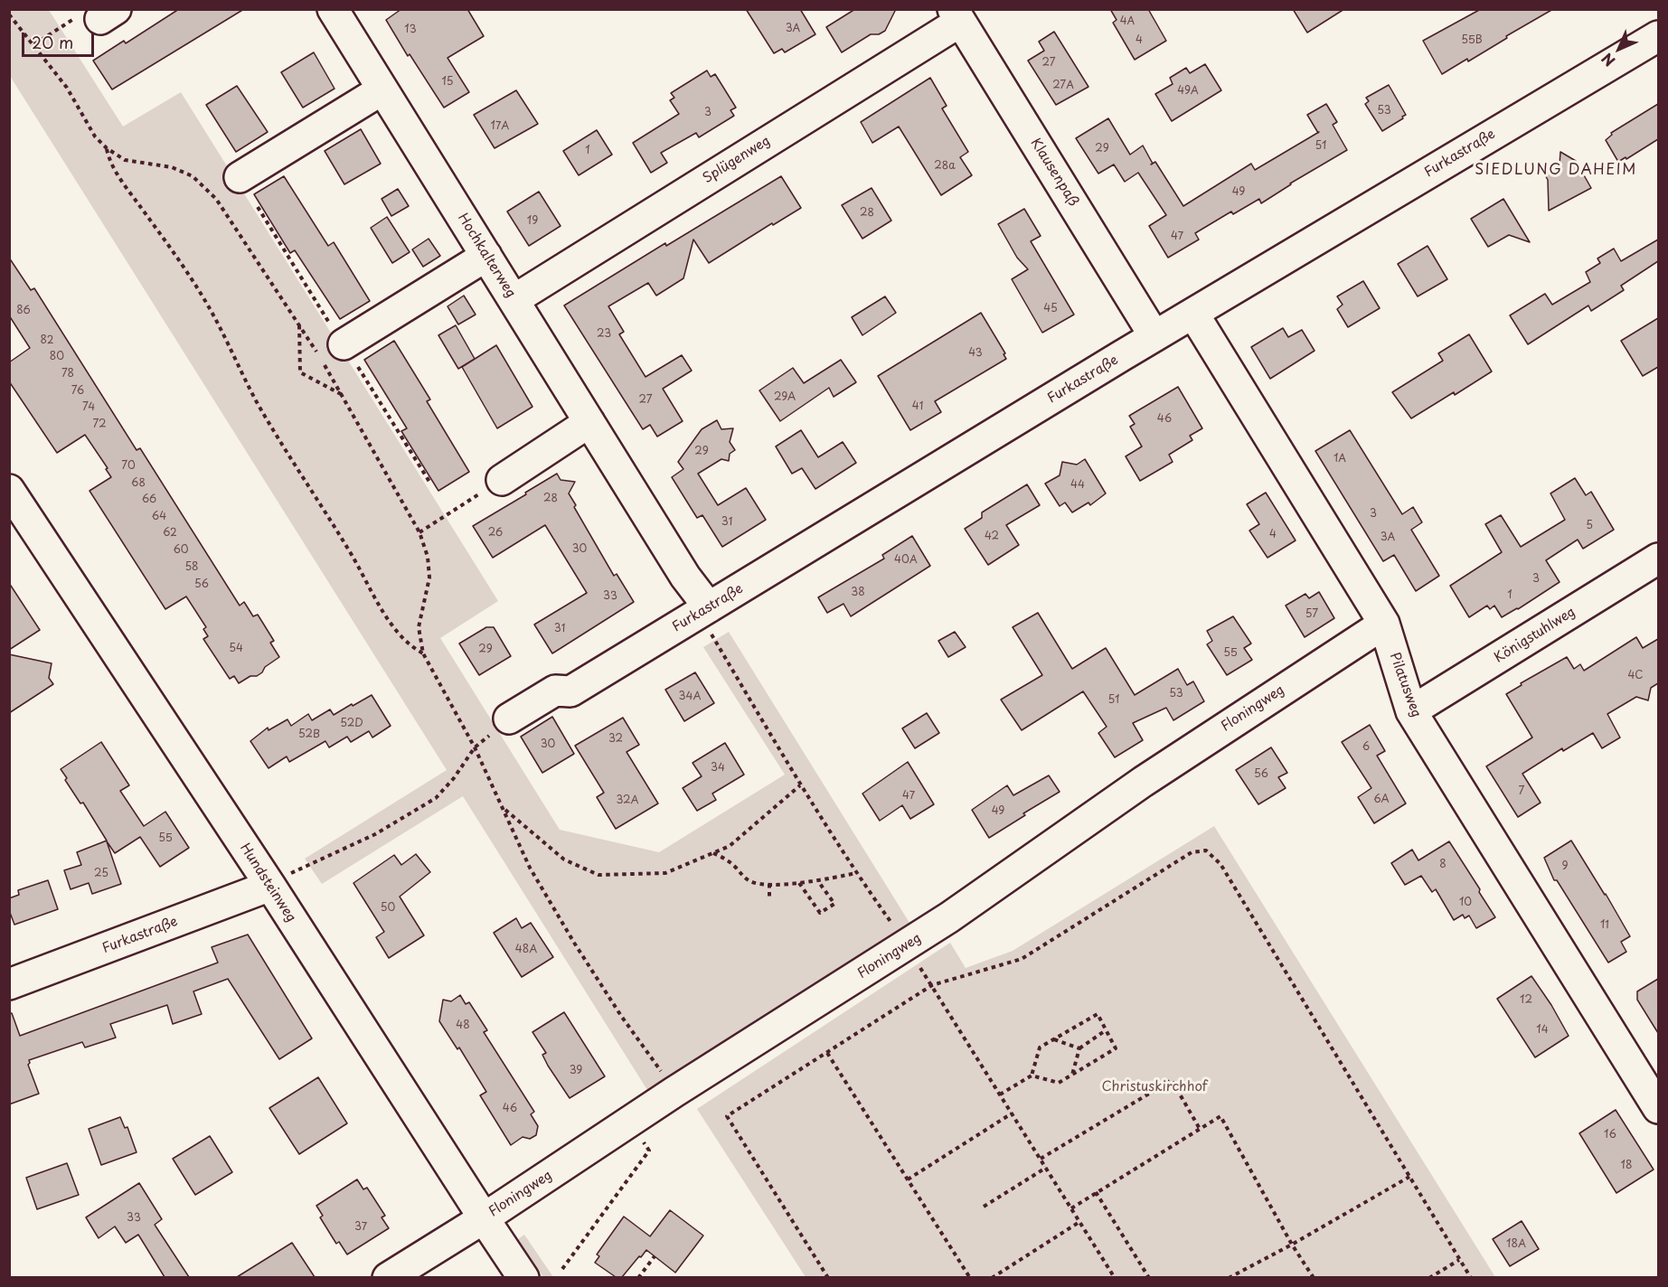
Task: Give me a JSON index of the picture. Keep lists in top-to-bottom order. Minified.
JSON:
{"streets":{"street":["Furkastraße","Splügenweg","Klausenpaß","Hochkalterweg","Königstuhlweg","Pilatusweg","Floningweg","Hundsteinweg"]},"crossings":[["Furkastraße","Klausenpaß"],["Furkastraße","Hochkalterweg"],["Furkastraße","Pilatusweg"],["Furkastraße","Hundsteinweg"],["Splügenweg","Klausenpaß"],["Splügenweg","Hochkalterweg"],["Königstuhlweg","Pilatusweg"],["Pilatusweg","Floningweg"],["Floningweg","Hundsteinweg"]],"districts":["SIEDLUNG DAHEIM"],"parks":["Christuskirchhof"],"house_numbers":["4A","3A","13","4","55B","27","15","27A","49A","53","3","17A","51","29","1","28a","49","28","19","47","45","86","23","82","43","80","78","76","29A","27","41","74","46","72","29","1A","70","68","44","28","66","3","64","31","5","62","26","4","42","3A","30","60","40A","58","3","56","38","1","33","57","31","54","29","55","4C","53","34A","51","52D","52B","32","30","6","34","56","7","47","6A","32A","49","55","8","9","25","10","50","11","48A","12","48","14","39","46","16","18","33","37","18A"],"scale_bar":"20 m","north":"bottom left"}
